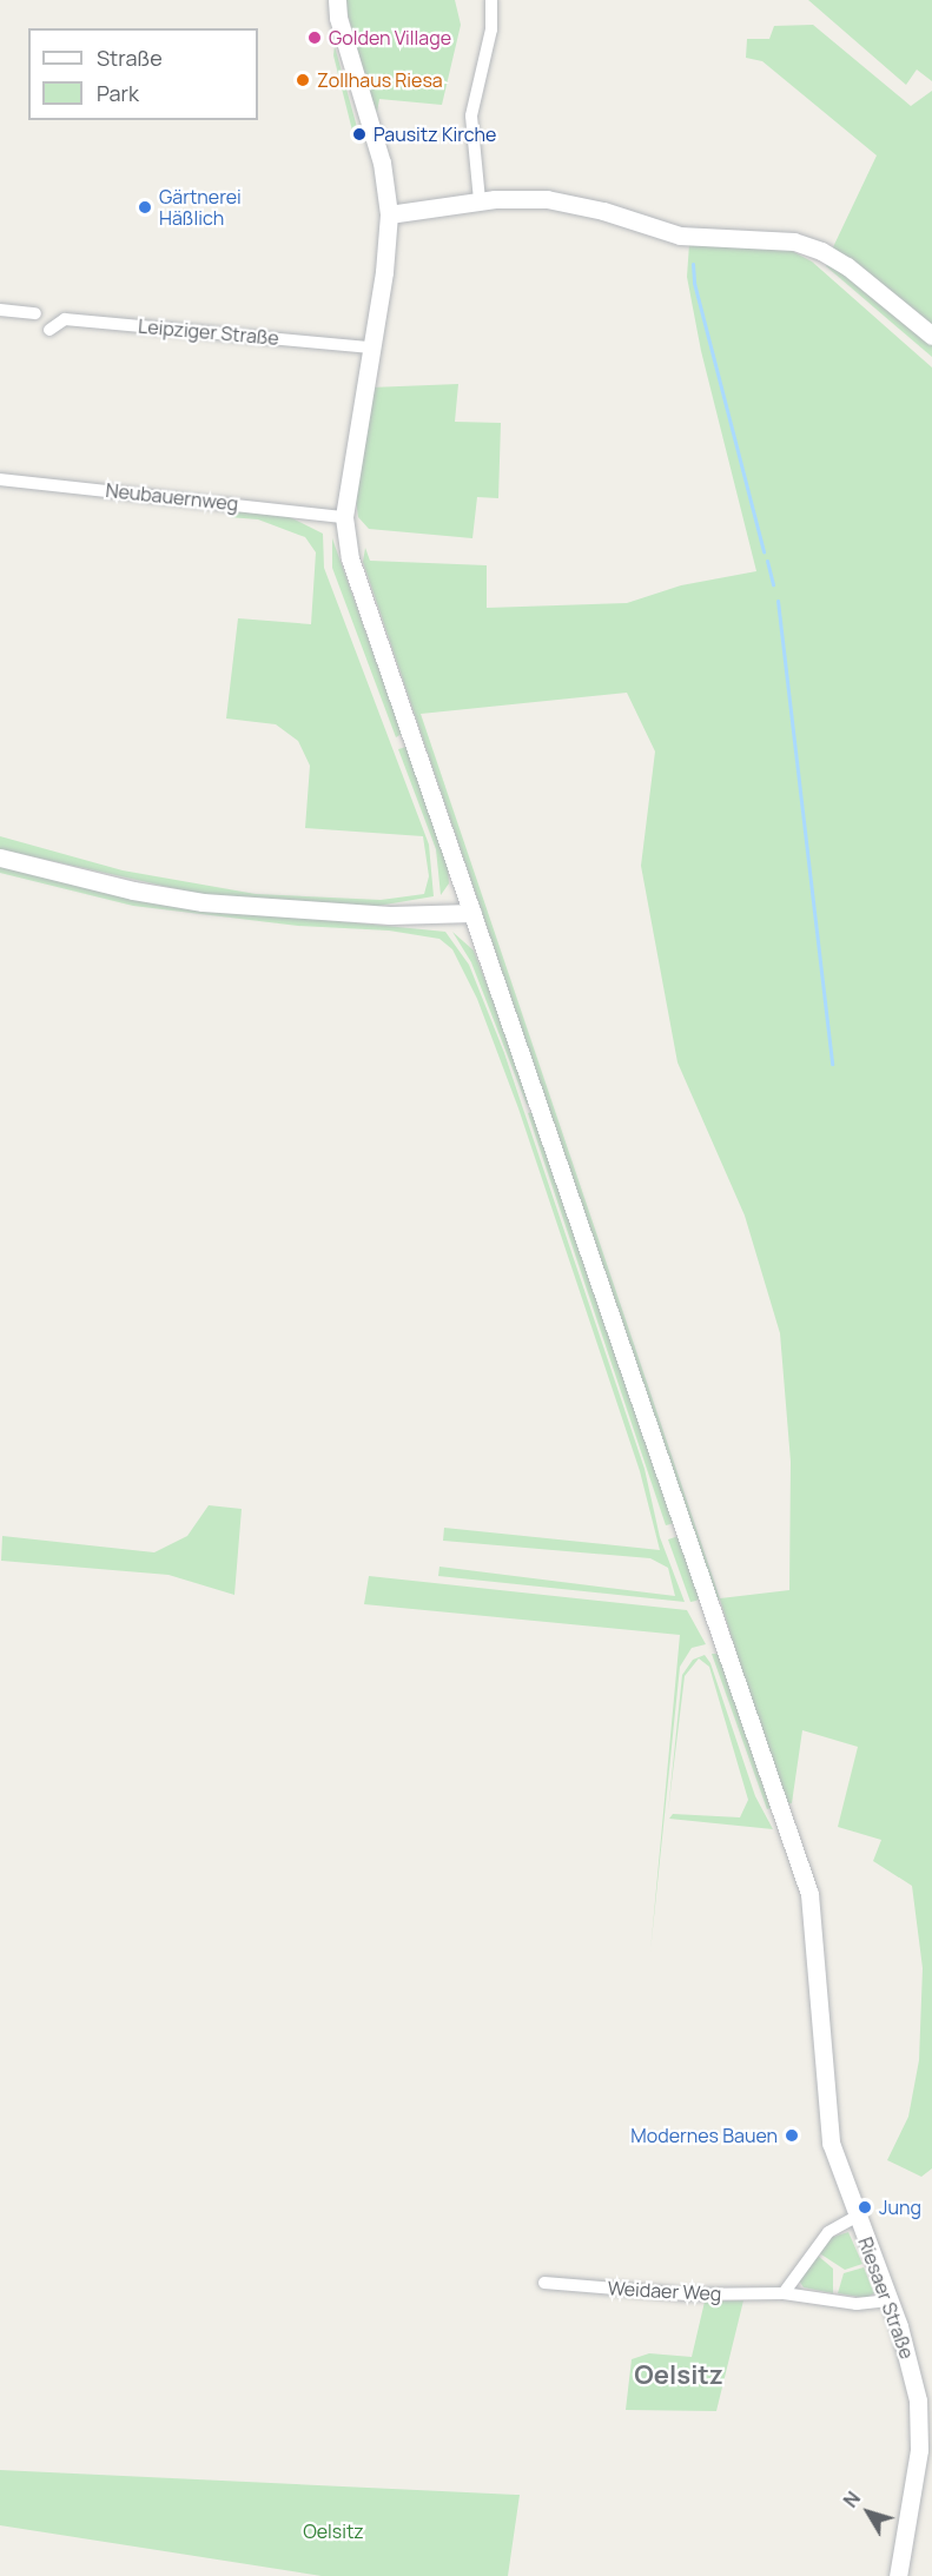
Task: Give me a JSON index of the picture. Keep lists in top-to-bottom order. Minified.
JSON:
{"streets":{"main road":["Riesaer Straße"],"street":["Leipziger Straße","Neubauernweg","Weidaer Weg"]},"crossings":[["Neubauernweg","Riesaer Straße"],["Weidaer Weg","Riesaer Straße"]],"districts":["Oelsitz"],"parks":["Oelsitz"],"places":["Golden Village","Zollhaus Riesa","Pausitz Kirche","Gärtnerei Häßlich","Modernes Bauen","Jung"],"legend":["Straße","Park"],"north":"top left"}
